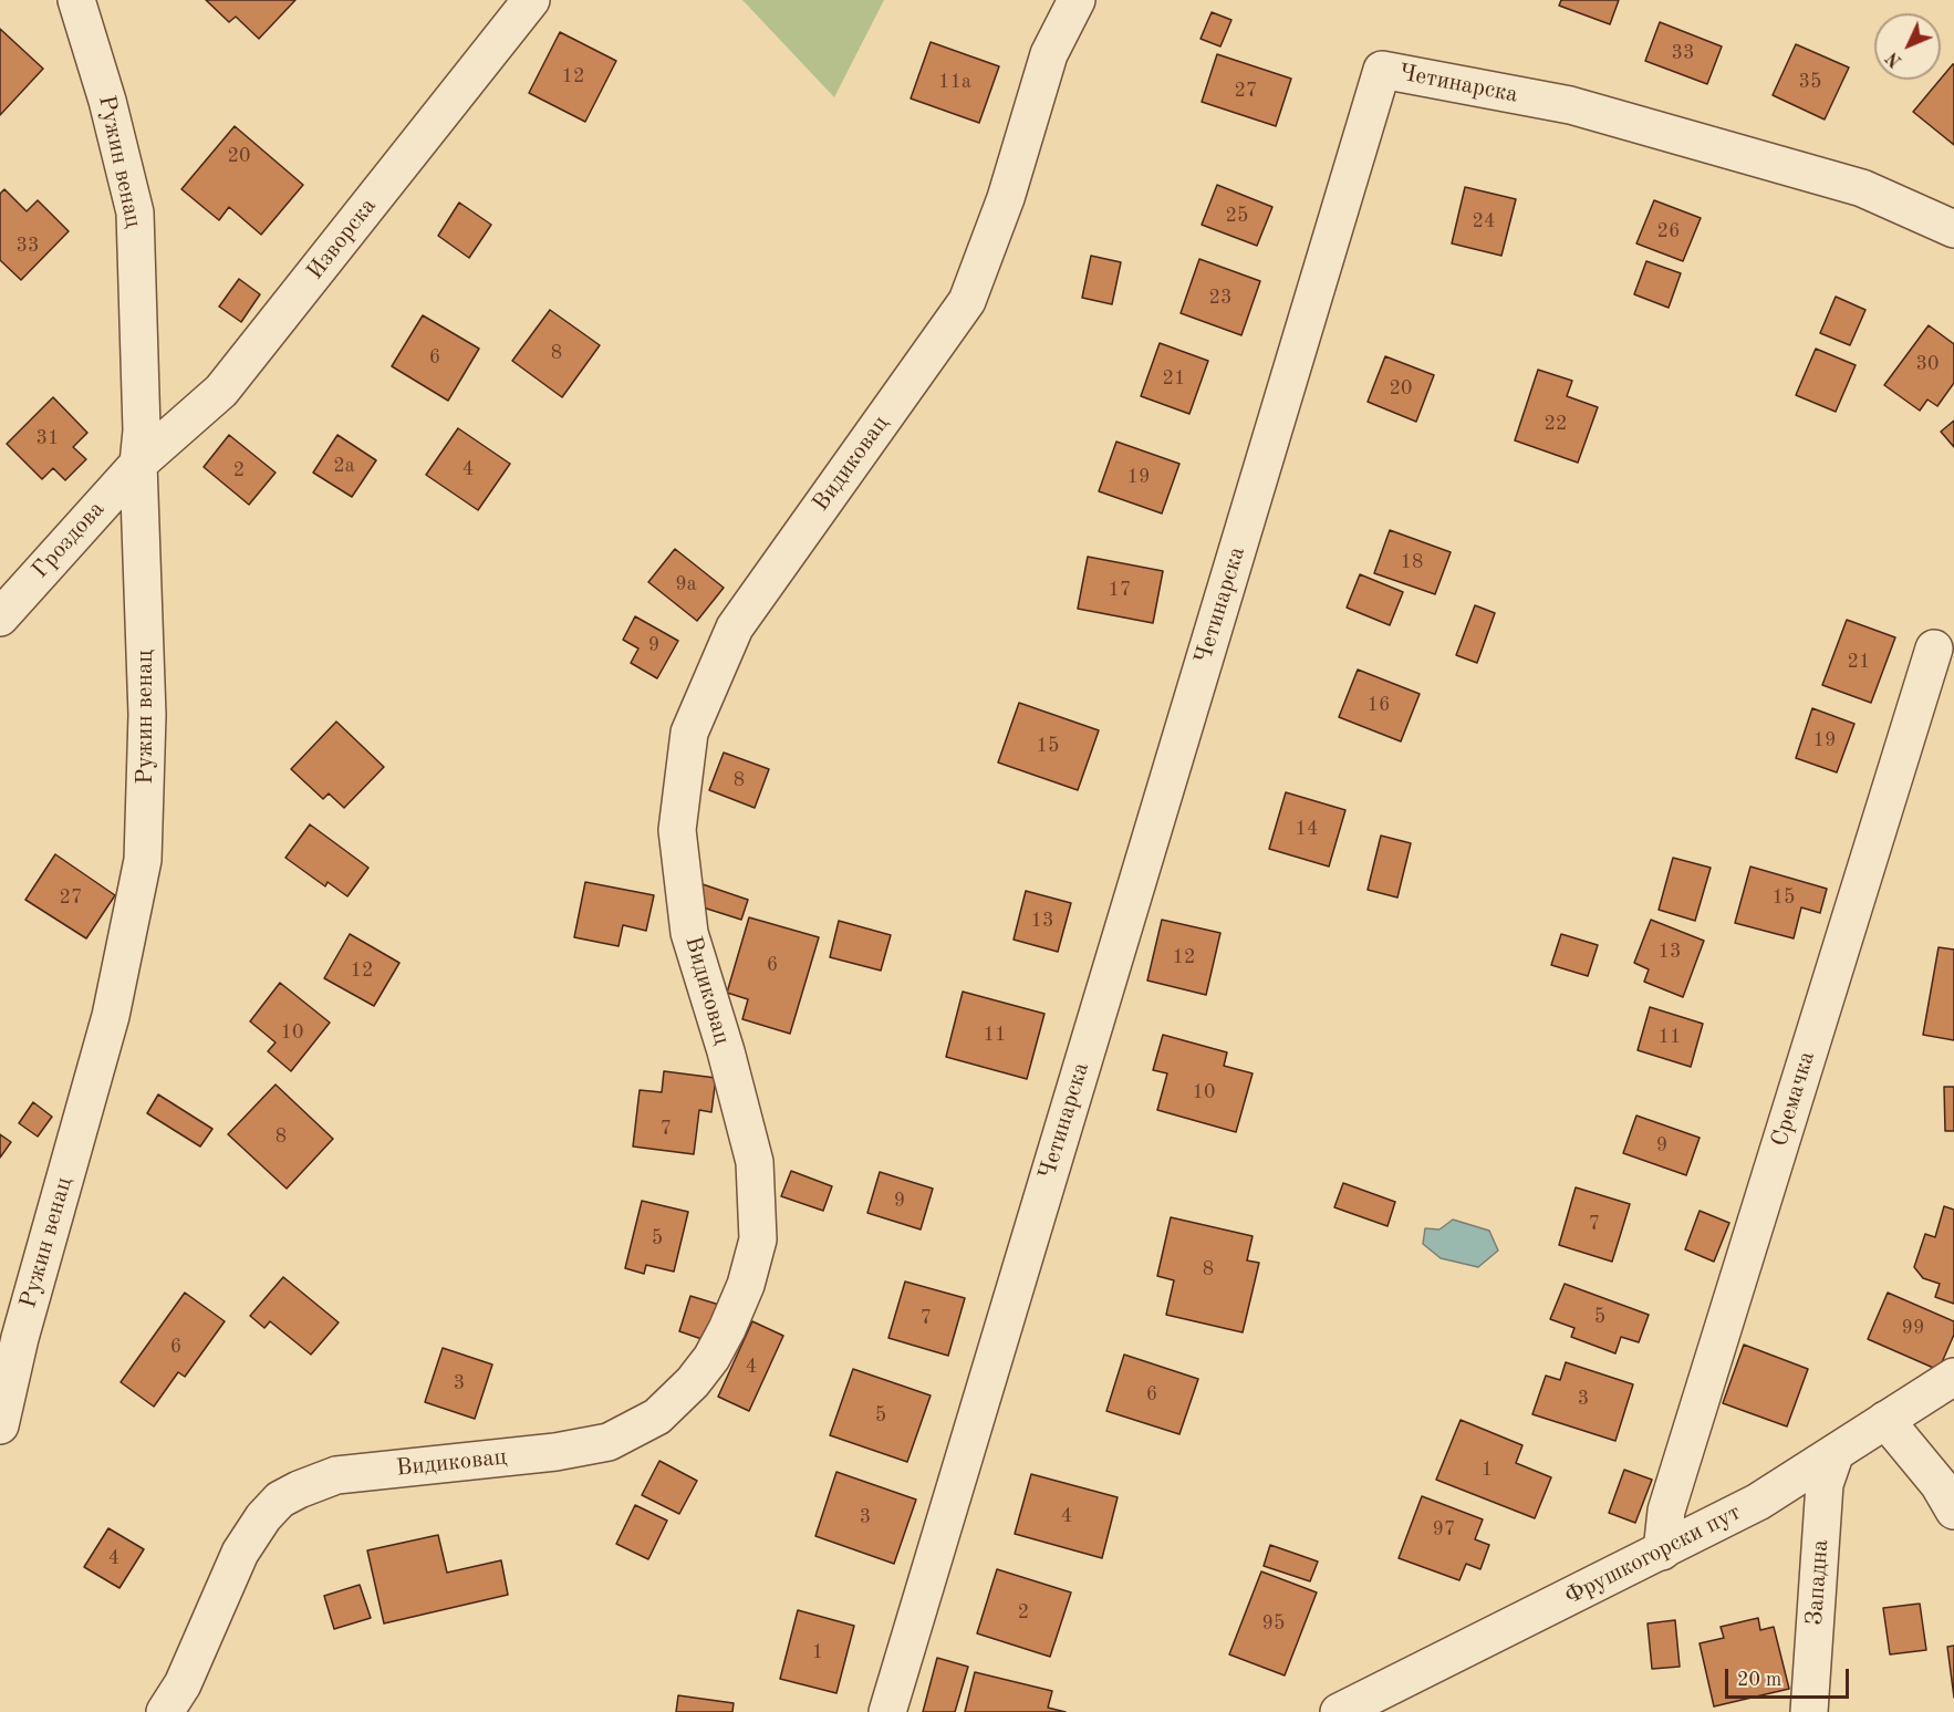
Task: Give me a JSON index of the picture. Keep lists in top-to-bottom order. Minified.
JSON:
{"streets":{"street":["Четинарска","Ружин венац","Изворска","Видиковац","Гроздова","Сремачка","Фрушкогорски пут","Западна"]},"crossings":[["Ружин венац","Изворска"],["Ружин венац","Гроздова"],["Изворска","Гроздова"],["Сремачка","Фрушкогорски пут"],["Фрушкогорски пут","Западна"]],"house_numbers":["33","12","11a","35","27","20","25","24","26","33","23","8","6","30","21","20","22","31","2a","4","2","19","18","9a","17","9","21","16","19","15","8","14","27","15","13","13","12","6","12","10","11","11","10","7","8","9","9","7","5","8","5","7","99","6","4","3","6","3","5","1","4","3","97","4","2","95","1"],"scale_bar":"20 m","north":"bottom left"}
